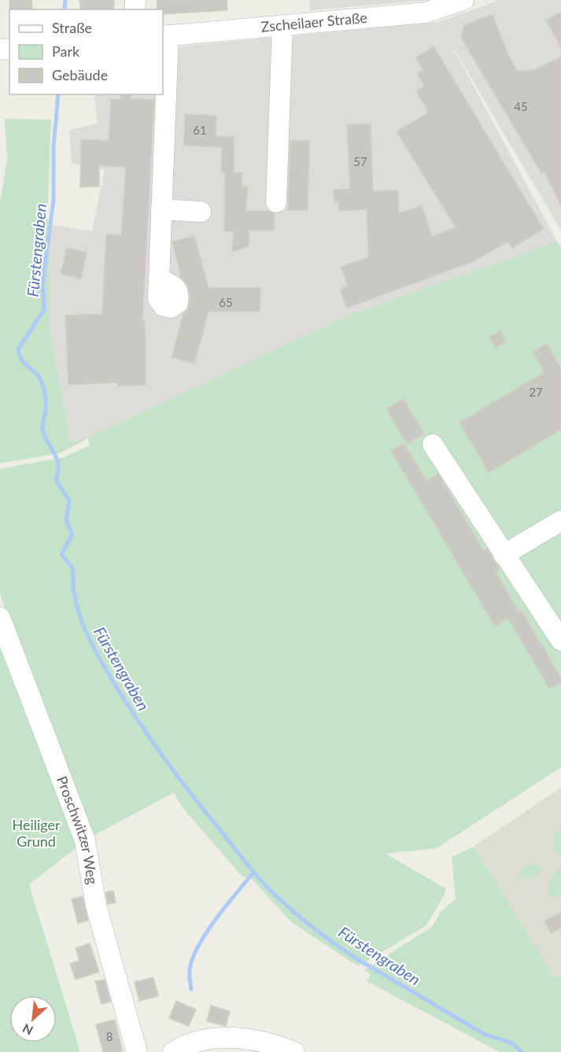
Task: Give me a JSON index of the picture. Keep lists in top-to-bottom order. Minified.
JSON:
{"streets":{"street":["Zscheilaer Straße","Proschwitzer Weg"]},"water":["Fürstengraben"],"parks":["Heiliger Grund"],"house_numbers":["45","61","57","65","27","8"],"legend":["Straße","Park","Gebäude"],"north":"bottom left"}
